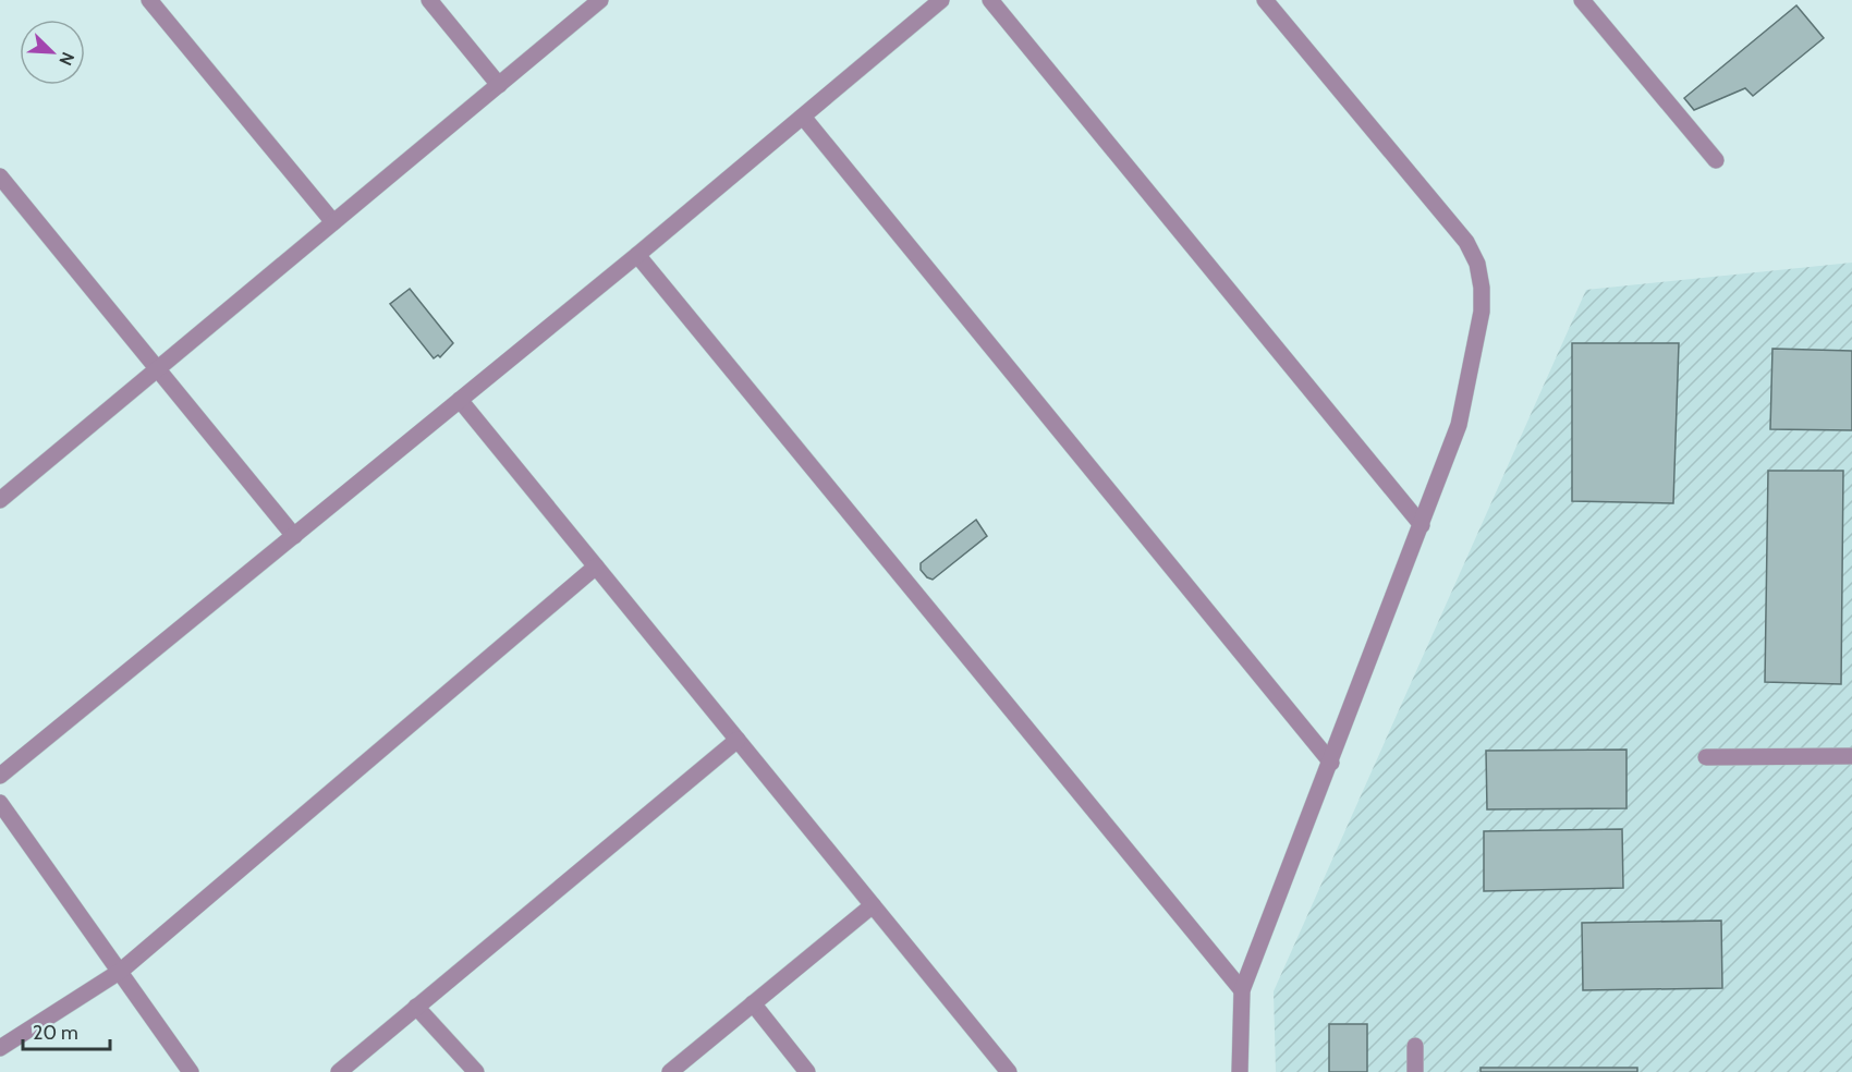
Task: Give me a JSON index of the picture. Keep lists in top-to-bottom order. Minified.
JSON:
{"scale_bar":"20 m","north":"bottom right"}
